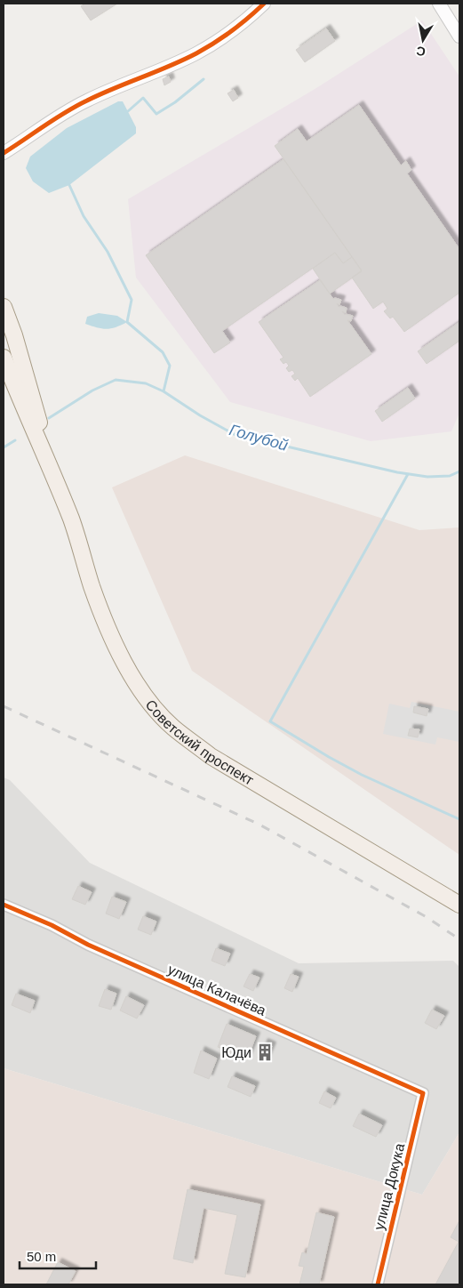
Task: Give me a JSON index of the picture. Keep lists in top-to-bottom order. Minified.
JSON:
{"streets":{"main road":["Советский проспект"],"street":["улица Калачёва","улица Докука"]},"crossings":[["улица Калачёва","улица Докука"]],"water":["Голубой"],"places":{"building":["Юди"]},"scale_bar":"50 m","north":"bottom"}
